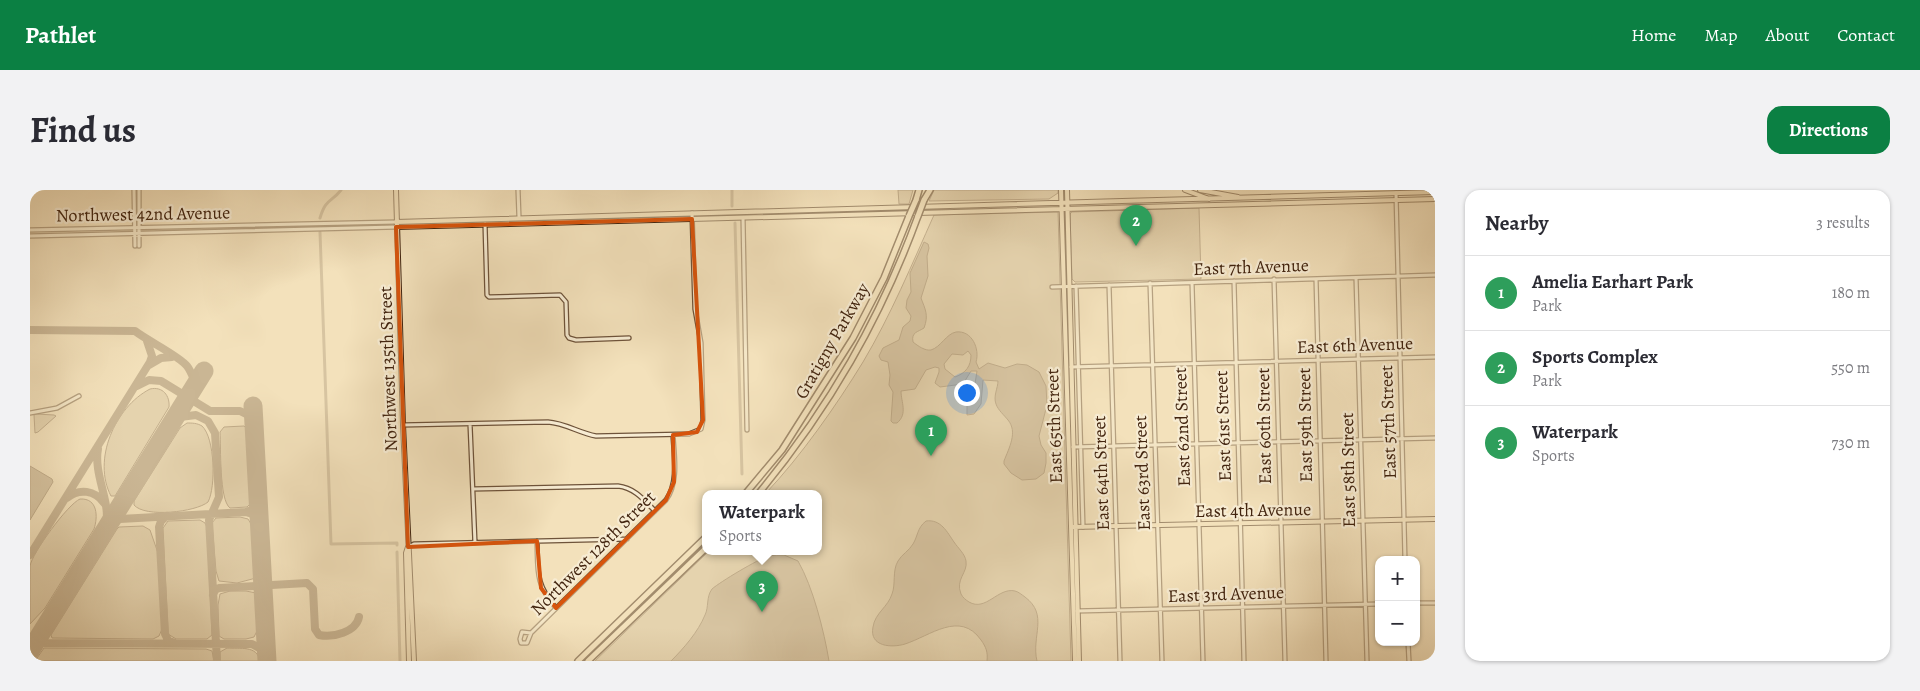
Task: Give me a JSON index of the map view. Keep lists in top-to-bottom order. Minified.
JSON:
{"streets":{"highway":["Gratigny Parkway"],"main road":["Northwest 42nd Avenue","Northwest 135th Street","East 65th Street","East 4th Avenue"],"street":["East 7th Avenue","East 6th Avenue","East 57th Street","East 59th Street","East 61st Street","East 60th Street","East 62nd Street","East 58th Street","East 64th Street","East 63rd Street","Northwest 128th Street","East 3rd Avenue"]},"crossings":[["Northwest 42nd Avenue","Northwest 135th Street"],["Northwest 42nd Avenue","East 65th Street"],["East 7th Avenue","East 57th Street"],["East 7th Avenue","East 59th Street"],["East 7th Avenue","East 65th Street"],["East 7th Avenue","East 61st Street"],["East 7th Avenue","East 60th Street"],["East 7th Avenue","East 62nd Street"],["East 7th Avenue","East 58th Street"],["East 7th Avenue","East 64th Street"],["East 7th Avenue","East 63rd Street"],["East 6th Avenue","East 57th Street"],["East 6th Avenue","East 59th Street"],["East 6th Avenue","East 65th Street"],["East 6th Avenue","East 61st Street"],["East 6th Avenue","East 60th Street"],["East 6th Avenue","East 62nd Street"],["East 6th Avenue","East 58th Street"],["East 6th Avenue","East 64th Street"],["East 6th Avenue","East 63rd Street"],["East 57th Street","East 4th Avenue"],["East 59th Street","East 4th Avenue"],["East 59th Street","East 3rd Avenue"],["East 65th Street","East 4th Avenue"],["East 65th Street","East 3rd Avenue"],["East 61st Street","East 4th Avenue"],["East 61st Street","East 3rd Avenue"],["East 60th Street","East 4th Avenue"],["East 60th Street","East 3rd Avenue"],["East 62nd Street","East 4th Avenue"],["East 62nd Street","East 3rd Avenue"],["East 58th Street","East 4th Avenue"],["East 58th Street","East 3rd Avenue"],["East 64th Street","East 4th Avenue"],["East 64th Street","East 3rd Avenue"],["East 63rd Street","East 4th Avenue"],["East 63rd Street","East 3rd Avenue"]],"page":{"header":"Pathlet","nav":["Home","Map","About","Contact"],"title":"Find us","buttons":"Directions","heading":["Nearby","3 results"],"pins":["2","1","3"],"list":[{"mark":"1","name":"Amelia Earhart Park","note":"Park","value":"180 m"},{"mark":"2","name":"Sports Complex","note":"Park","value":"550 m"},{"mark":"3","name":"Waterpark","note":"Sports","value":"730 m"}],"popup":["Waterpark","Sports"],"map_buttons":["+","−"]}}
